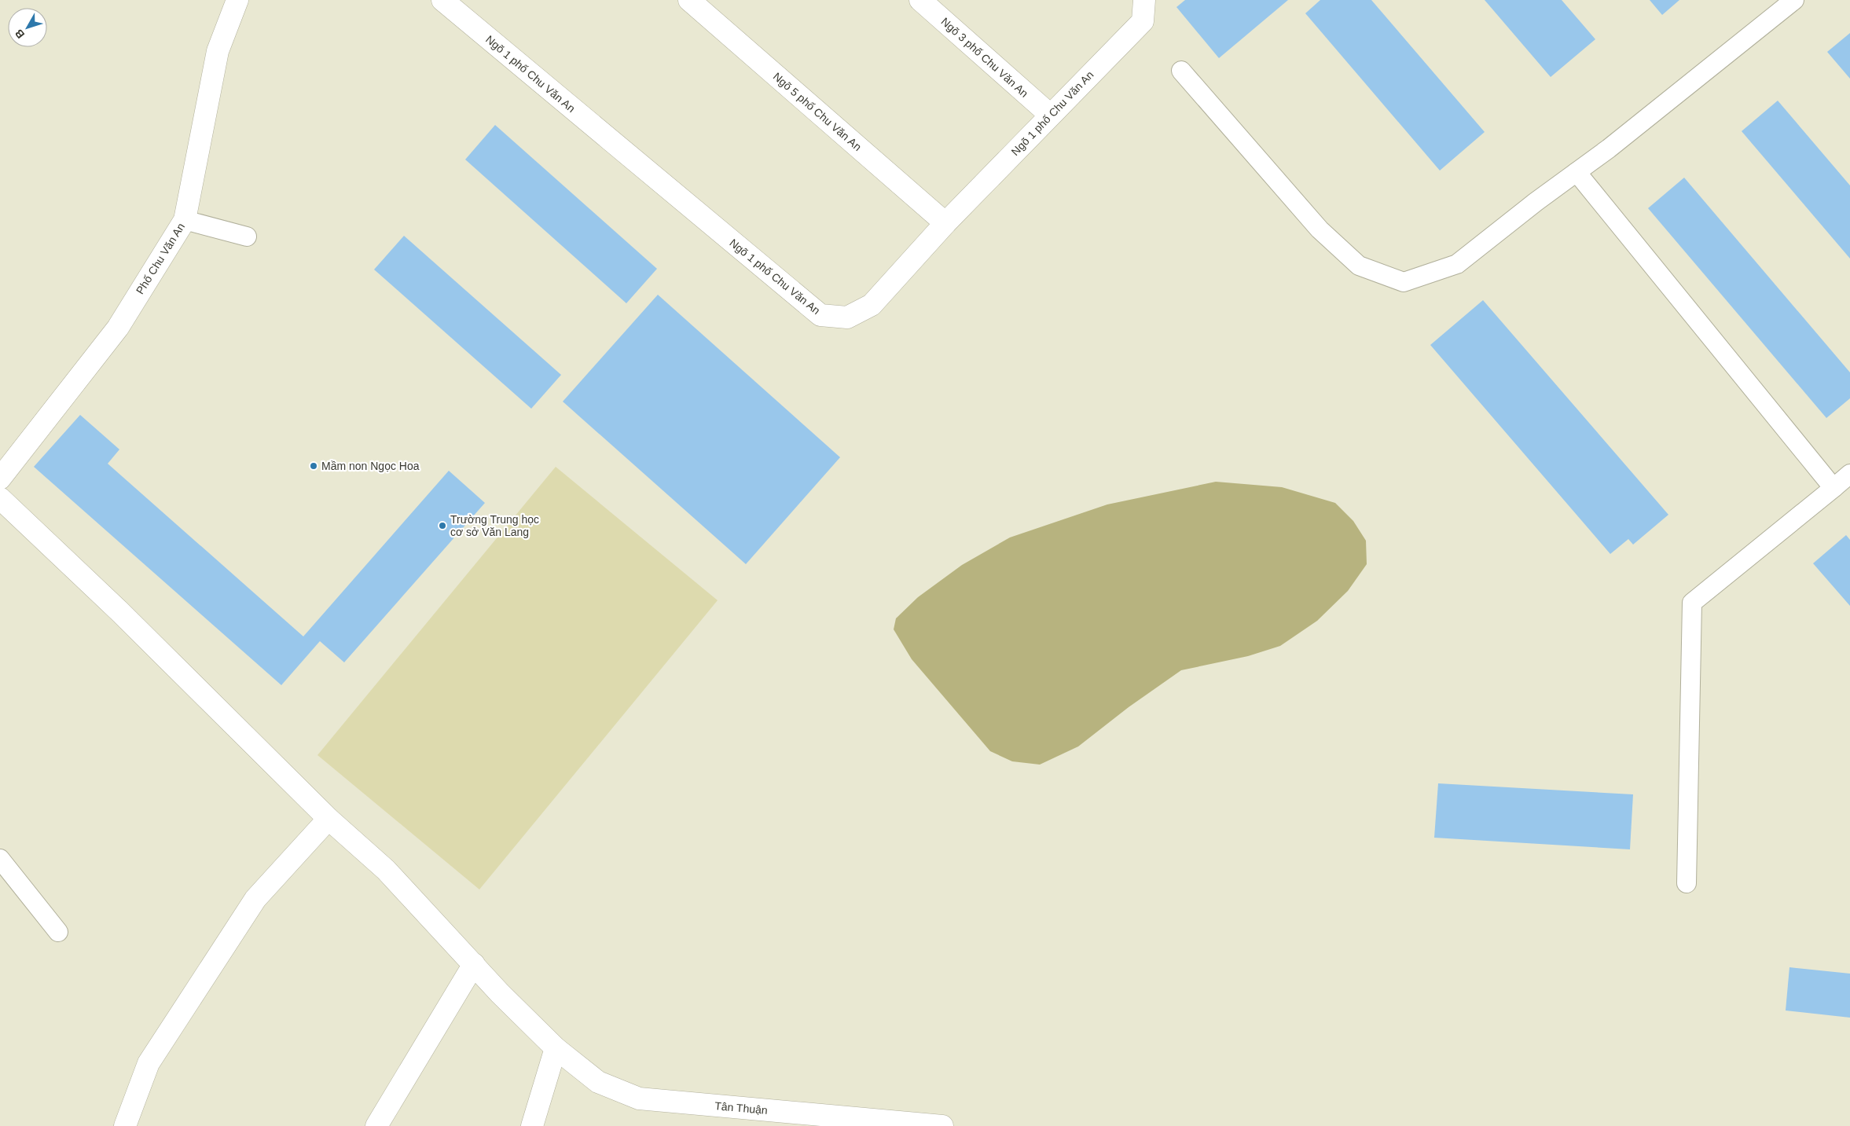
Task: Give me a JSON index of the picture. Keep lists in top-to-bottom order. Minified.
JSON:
{"streets":{"street":["Ngõ 3 phố Chu Văn An","Ngõ 1 phố Chu Văn An","Ngõ 5 phố Chu Văn An","Phố Chu Văn An","Tân Thuận"]},"crossings":[["Ngõ 3 phố Chu Văn An","Ngõ 1 phố Chu Văn An"],["Ngõ 1 phố Chu Văn An","Ngõ 5 phố Chu Văn An"]],"places":["Mầm non Ngọc Hoa","Trường Trung học cơ sở Văn Lang"],"north":"bottom left"}
